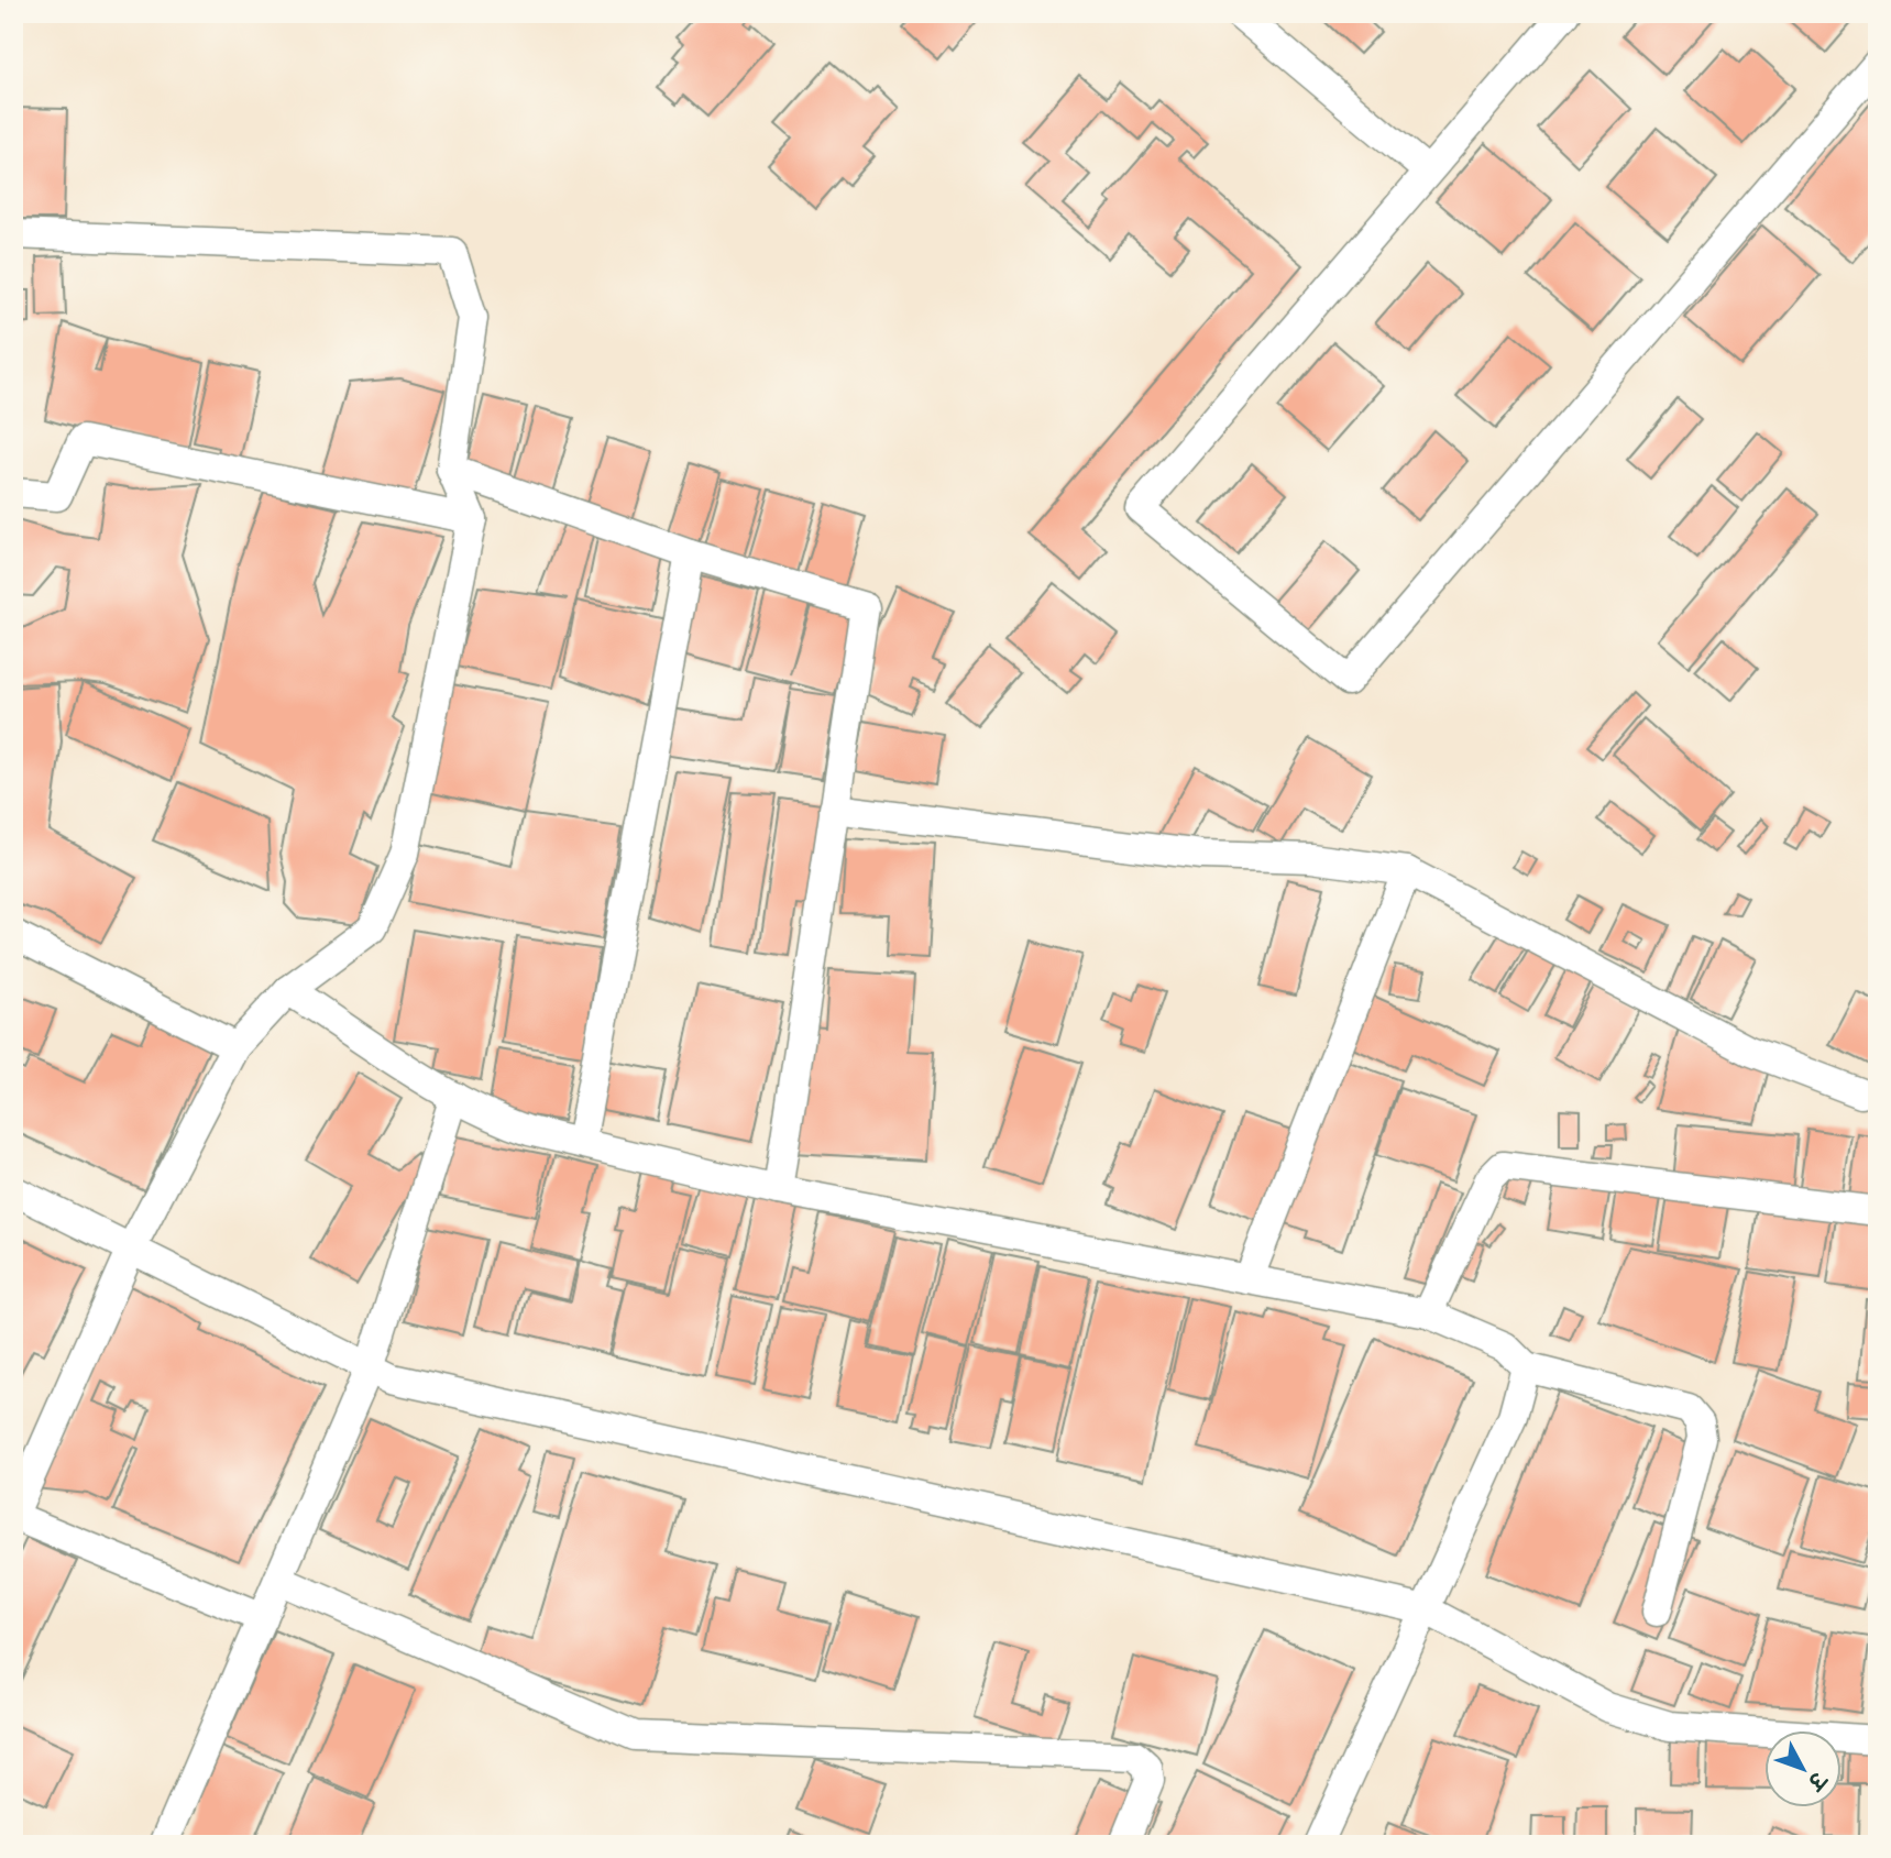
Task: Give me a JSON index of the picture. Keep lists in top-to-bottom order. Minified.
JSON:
{"north":"bottom right"}
